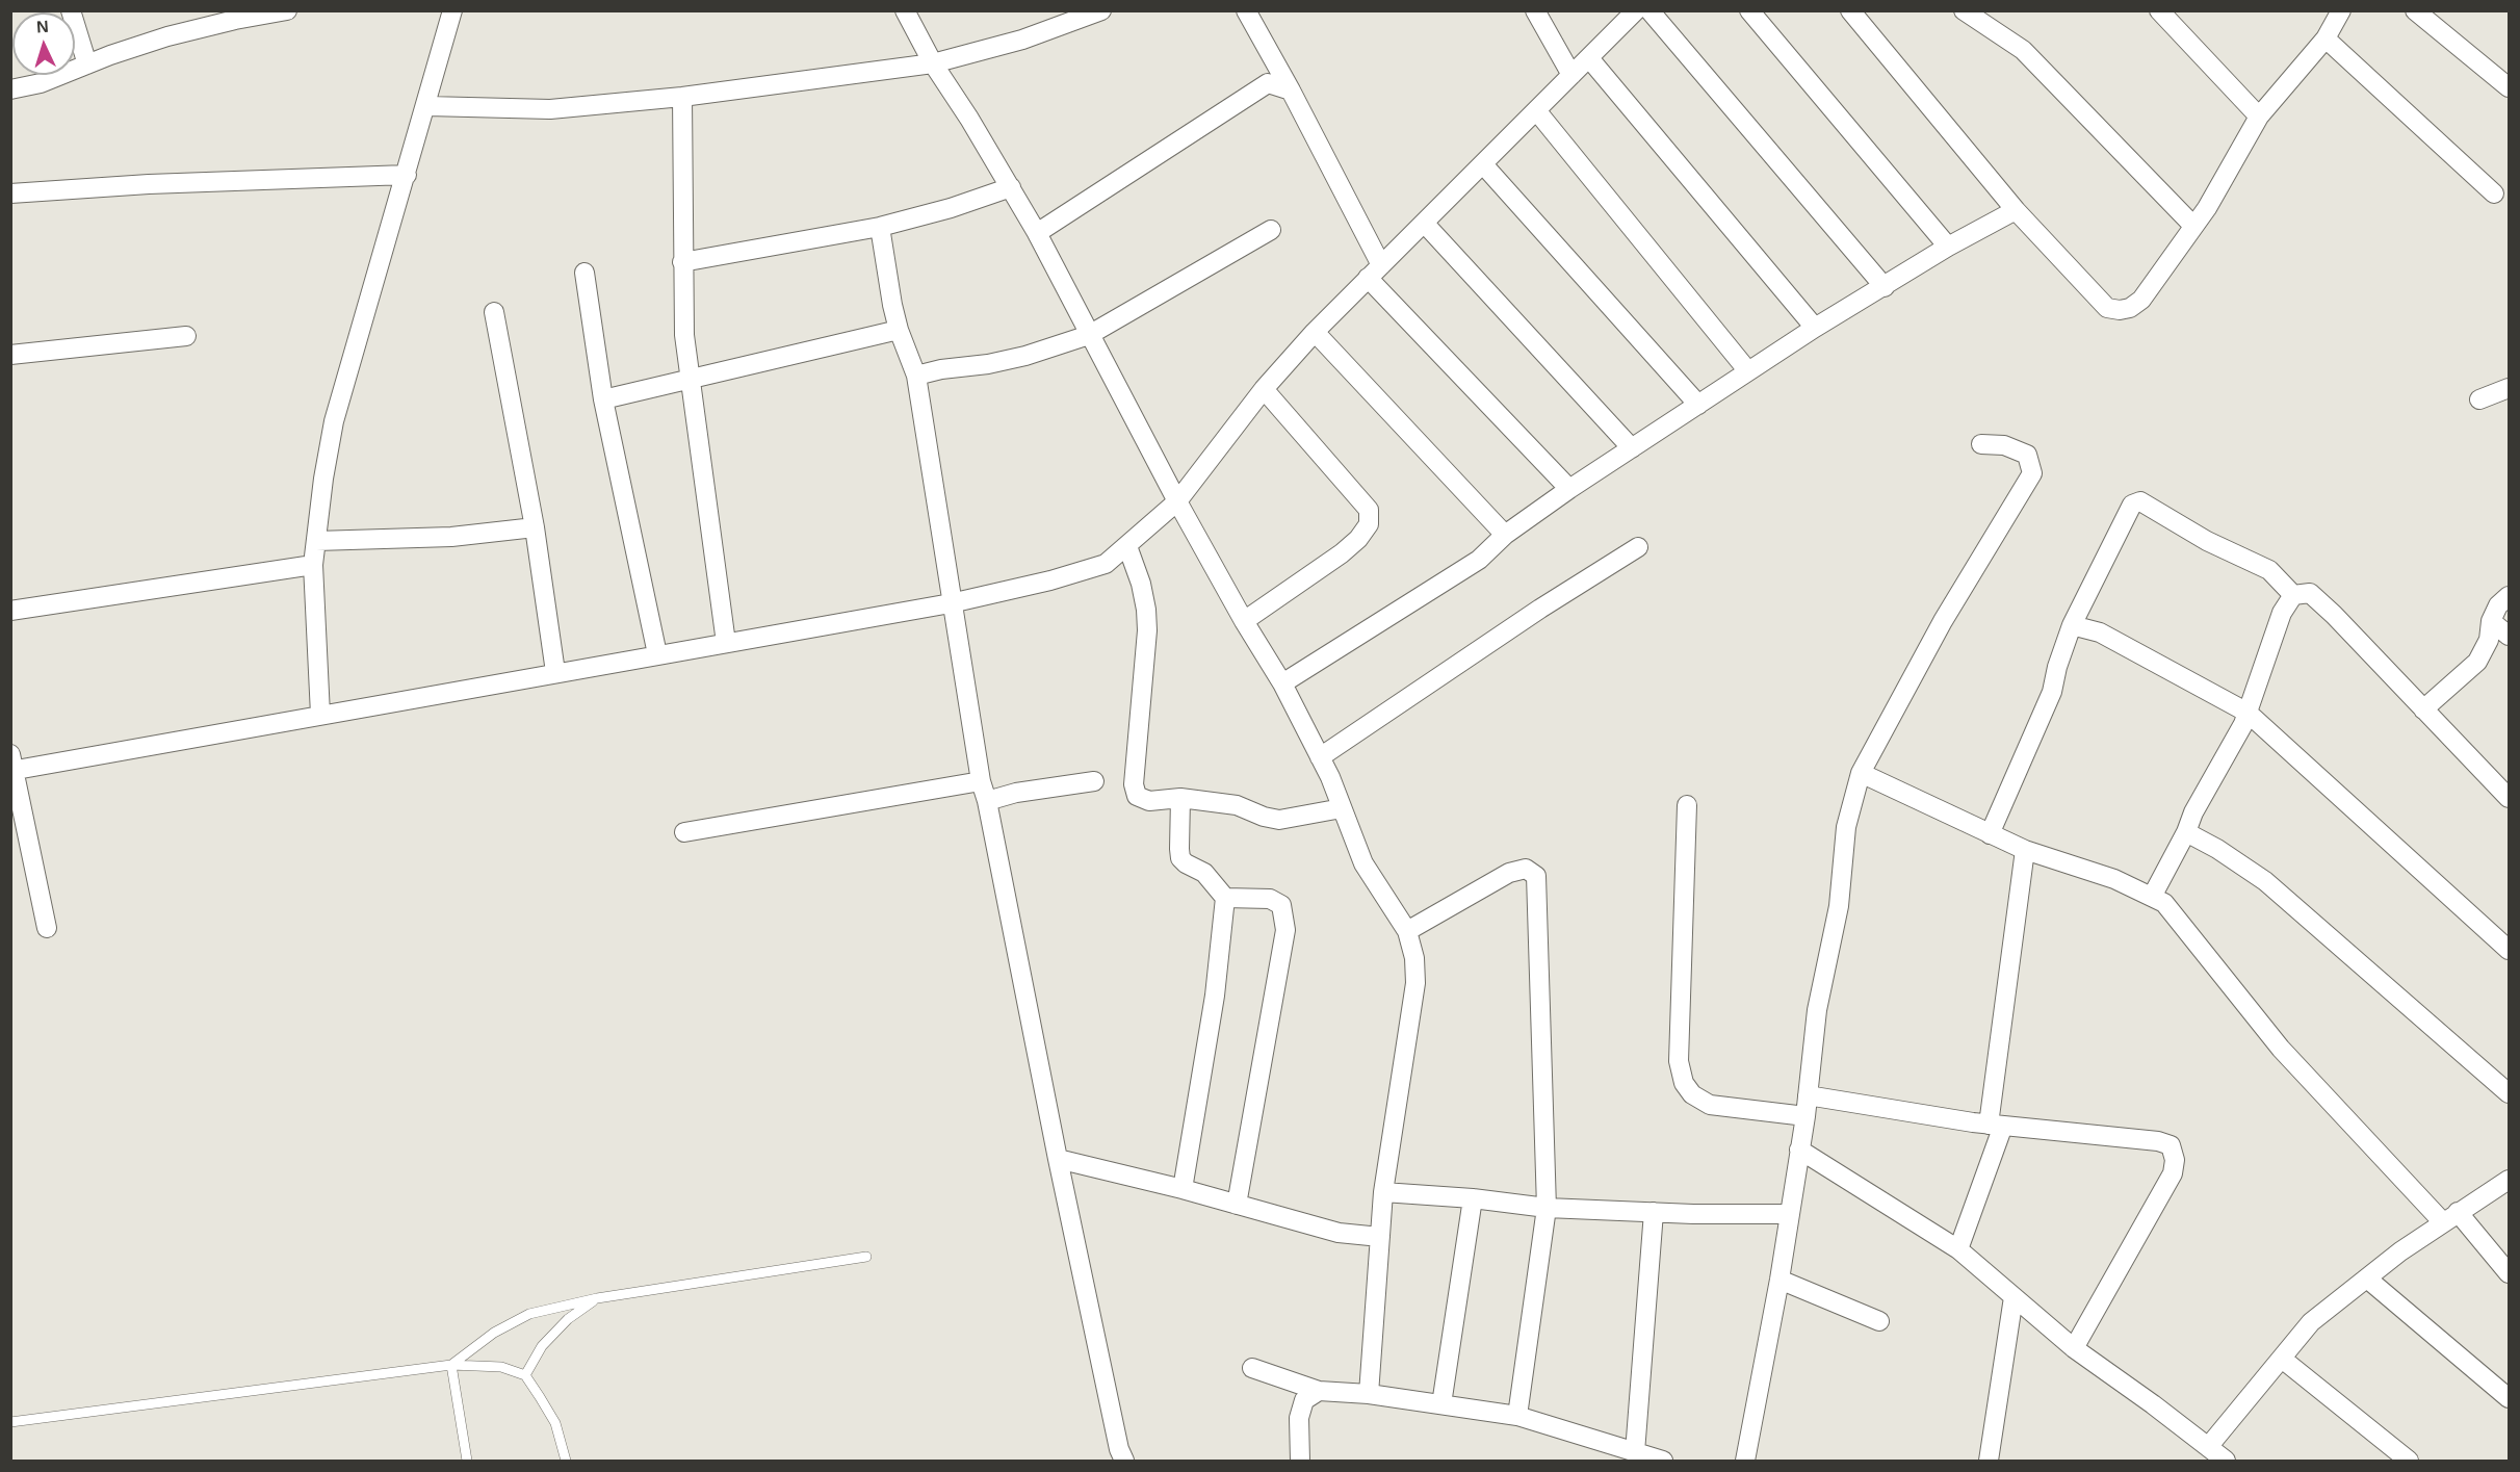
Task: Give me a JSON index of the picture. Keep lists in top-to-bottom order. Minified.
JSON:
{"north":"top"}
